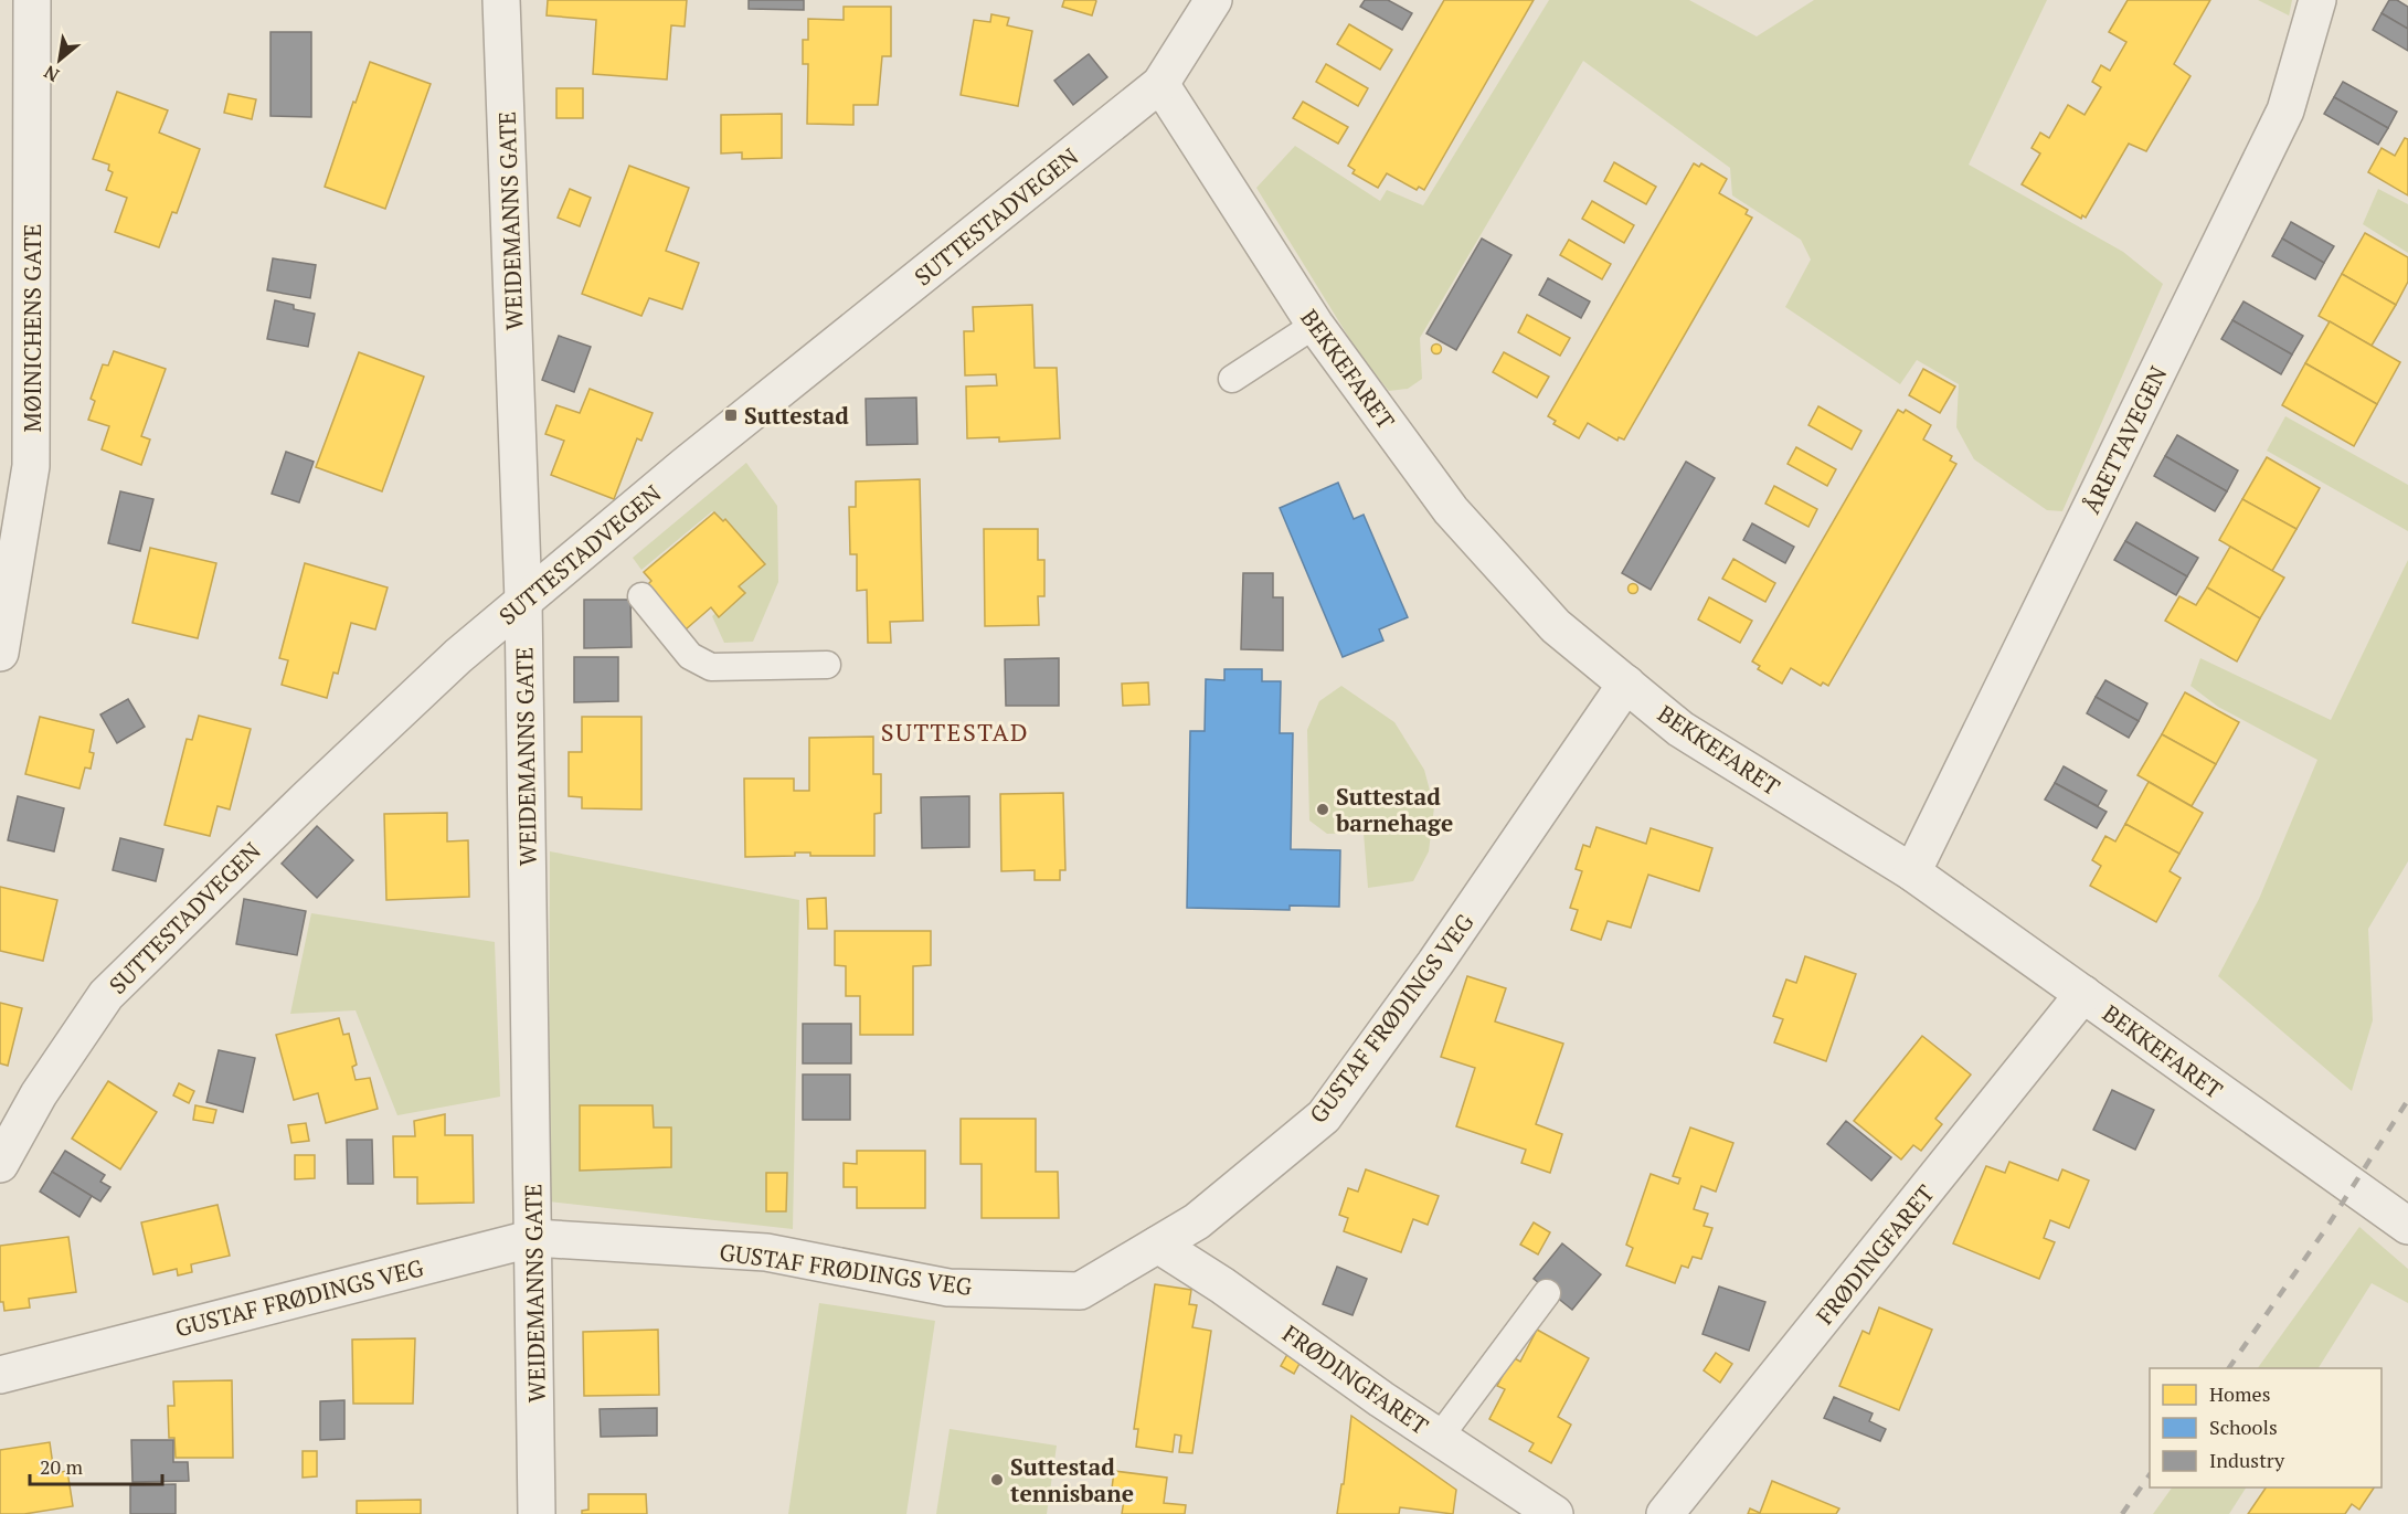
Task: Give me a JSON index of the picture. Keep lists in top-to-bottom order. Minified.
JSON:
{"streets":{"street":["SUTTESTADVEGEN","WEIDEMANNS GATE","MØINICHENS GATE","BEKKEFARET","ÅRETTAVEGEN","GUSTAF FRØDINGS VEG","FRØDINGFARET"]},"crossings":[["SUTTESTADVEGEN","WEIDEMANNS GATE"],["SUTTESTADVEGEN","BEKKEFARET"],["WEIDEMANNS GATE","GUSTAF FRØDINGS VEG"],["BEKKEFARET","ÅRETTAVEGEN"],["BEKKEFARET","GUSTAF FRØDINGS VEG"],["BEKKEFARET","FRØDINGFARET"],["GUSTAF FRØDINGS VEG","FRØDINGFARET"]],"districts":["SUTTESTAD"],"places":{"transit":["Suttestad"],"other":["Suttestad barnehage","Suttestad tennisbane"]},"legend":["Homes","Schools","Industry"],"scale_bar":"20 m","north":"bottom left"}
